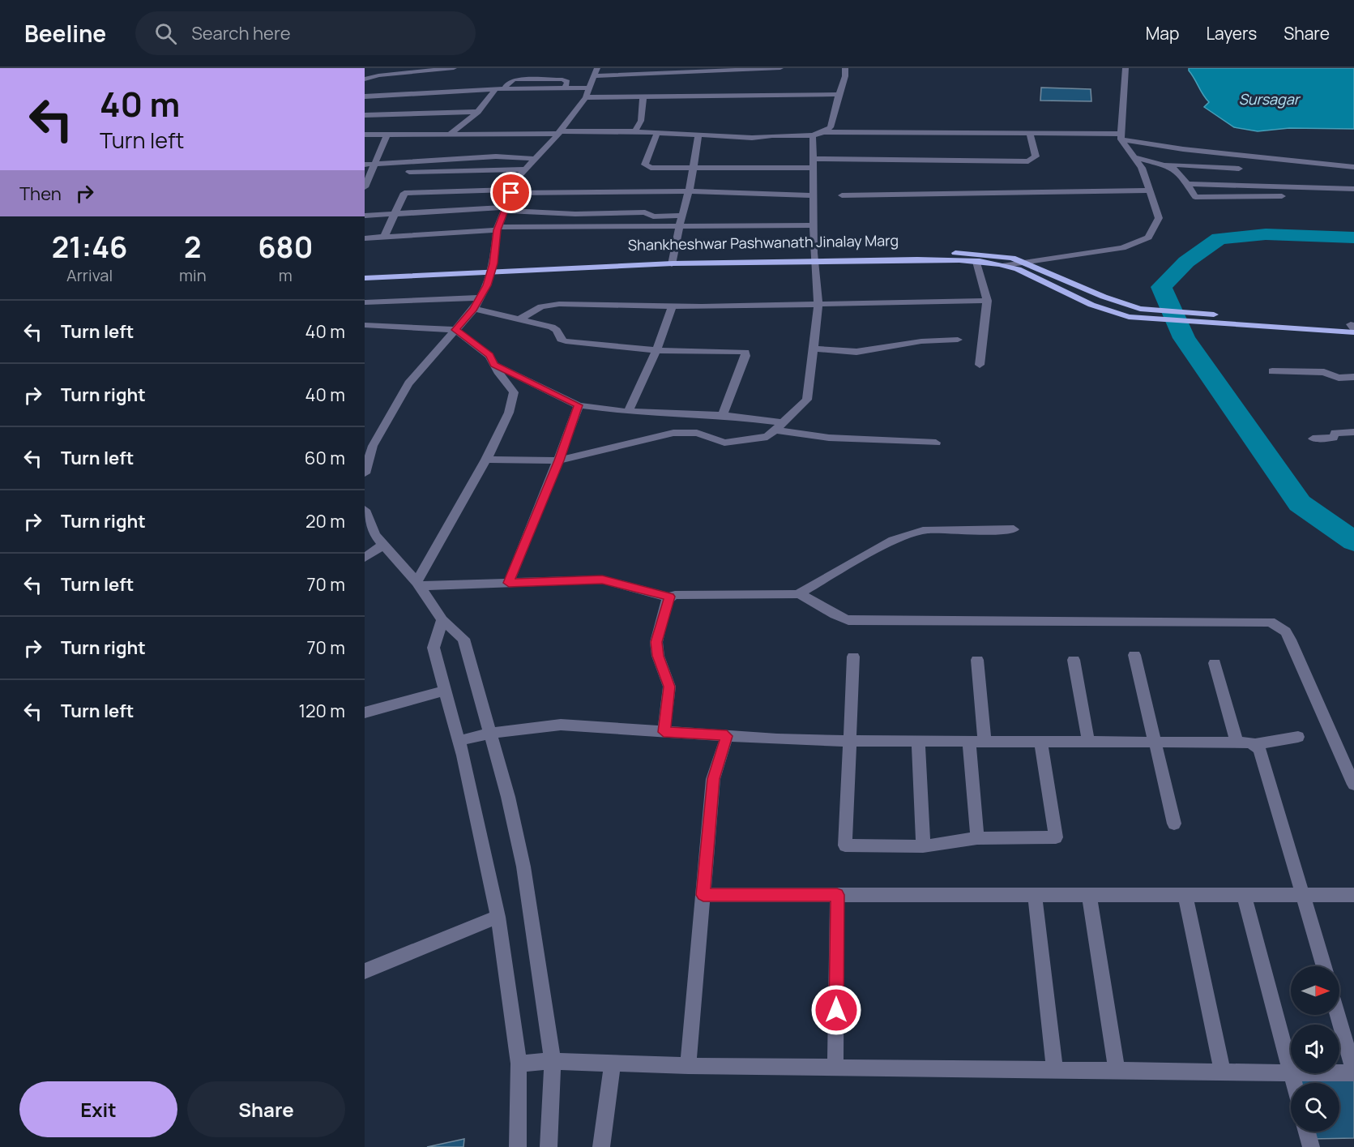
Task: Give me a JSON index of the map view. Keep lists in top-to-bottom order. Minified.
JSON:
{"streets":{"main road":["Shankheshwar Pashwanath Jinalay Marg"]},"water":["Sursagar"],"north":"right","page":{"header":"Beeline","search":"Search here","nav":["Map","Layers","Share"],"turn":["40 m","Turn left"],"then":"Then","eta":["21:46","Arrival","2","min","680","m"],"list":[{"name":"Turn left","value":"40 m"},{"name":"Turn right","value":"40 m"},{"name":"Turn left","value":"60 m"},{"name":"Turn right","value":"20 m"},{"name":"Turn left","value":"70 m"},{"name":"Turn right","value":"70 m"},{"name":"Turn left","value":"120 m"}],"buttons":["Exit","Share"]}}
